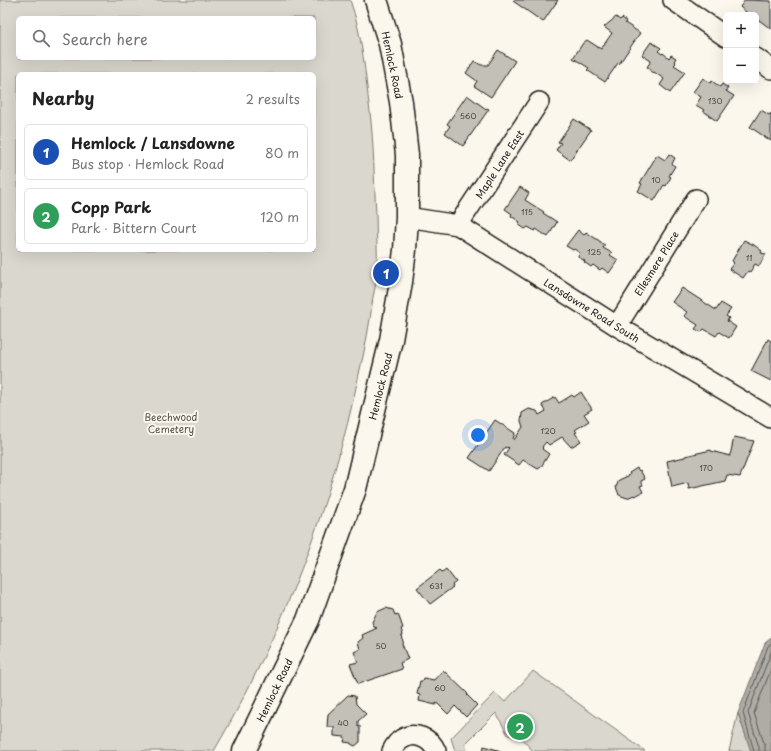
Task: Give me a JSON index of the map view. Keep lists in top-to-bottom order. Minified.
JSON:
{"streets":{"main road":["Hemlock Road"],"street":["Maple Lane East","Ellesmere Place","Lansdowne Road South"]},"crossings":[["Hemlock Road","Lansdowne Road South"],["Maple Lane East","Lansdowne Road South"],["Ellesmere Place","Lansdowne Road South"]],"parks":["Beechwood Cemetery"],"house_numbers":["130","560","10","115","125","11","120","170","631","50","60","40"],"page":{"map_buttons":["+","−"],"search":"Search here","heading":["Nearby","2 results"],"list":[{"mark":"1","name":"Hemlock / Lansdowne","note":"Bus stop · Hemlock Road","value":"80 m"},{"mark":"2","name":"Copp Park","note":"Park · Bittern Court","value":"120 m"}],"pins":["1","2"]}}
